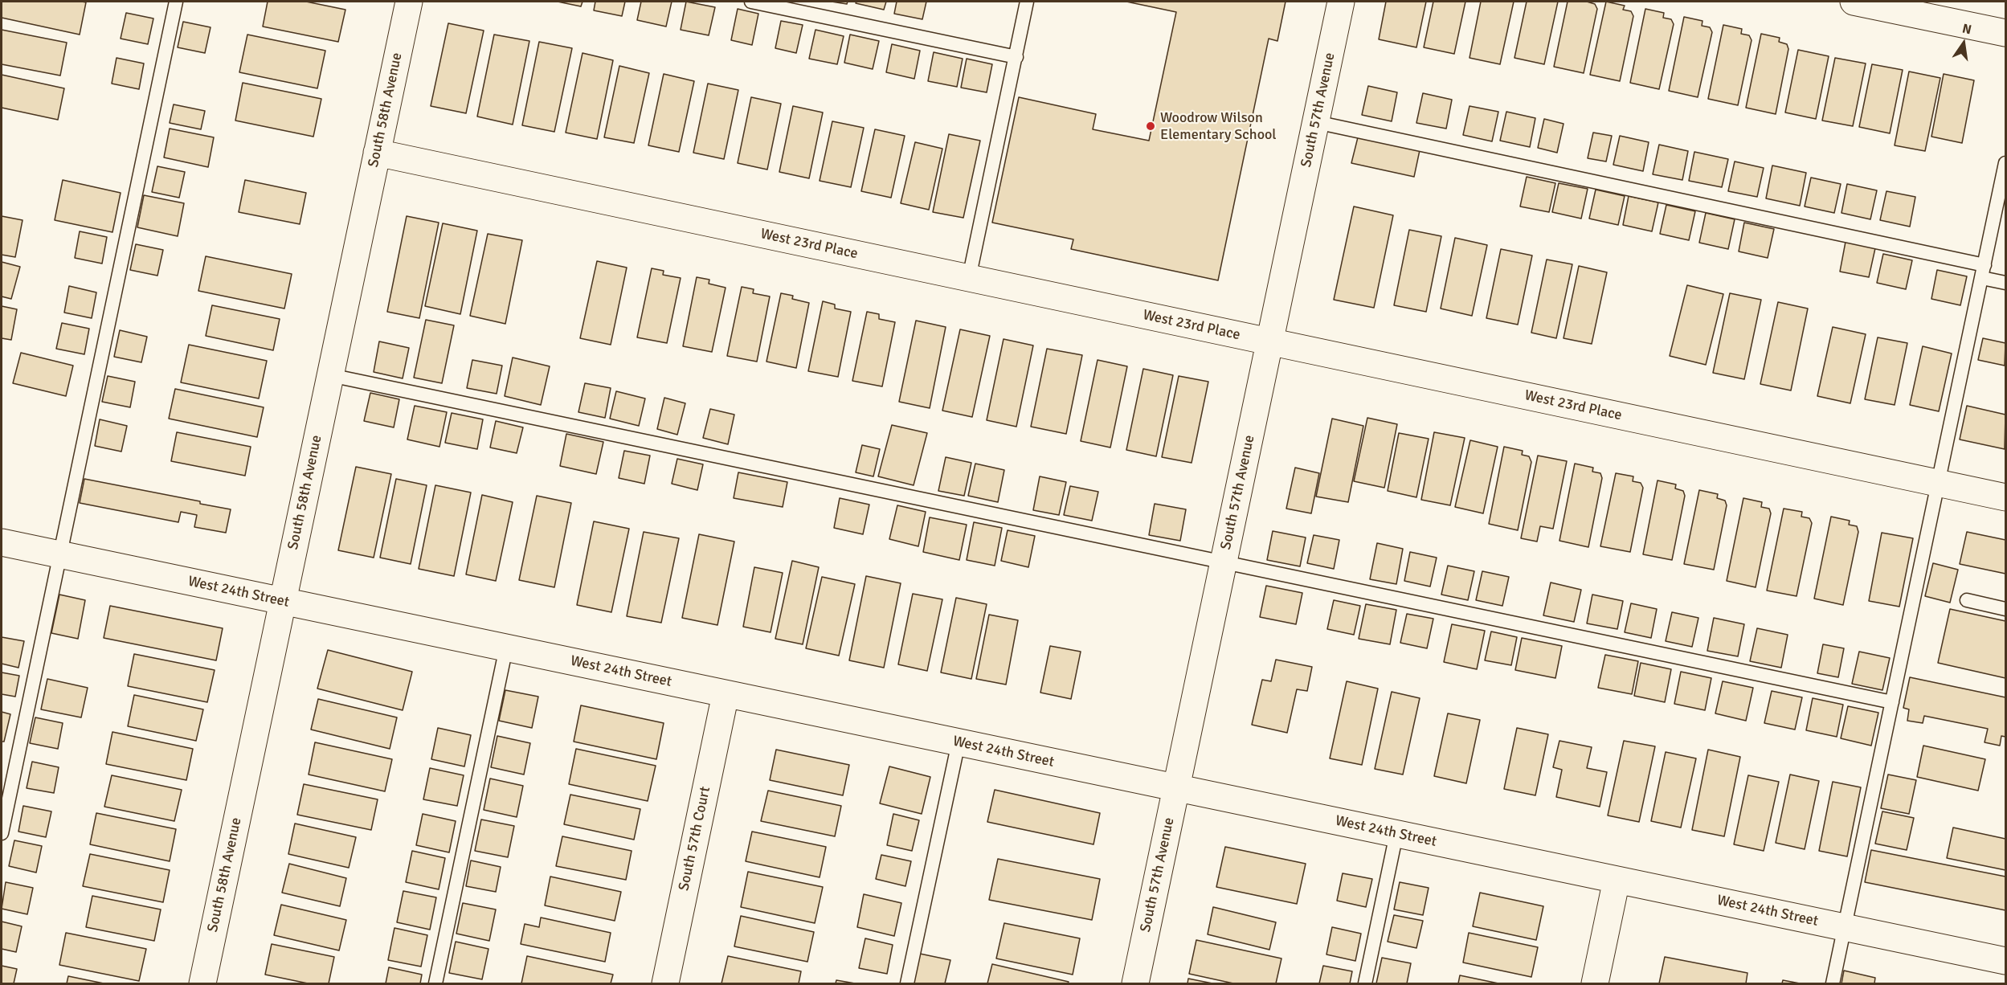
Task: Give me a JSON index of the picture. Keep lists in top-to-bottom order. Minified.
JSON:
{"streets":{"street":["South 58th Avenue","South 57th Avenue","West 23rd Place","West 24th Street","South 57th Court"]},"crossings":[["South 58th Avenue","West 23rd Place"],["South 58th Avenue","West 24th Street"],["South 57th Avenue","West 23rd Place"],["South 57th Avenue","West 24th Street"],["West 24th Street","South 57th Court"]],"places":["Woodrow Wilson Elementary School"],"north":"top"}
